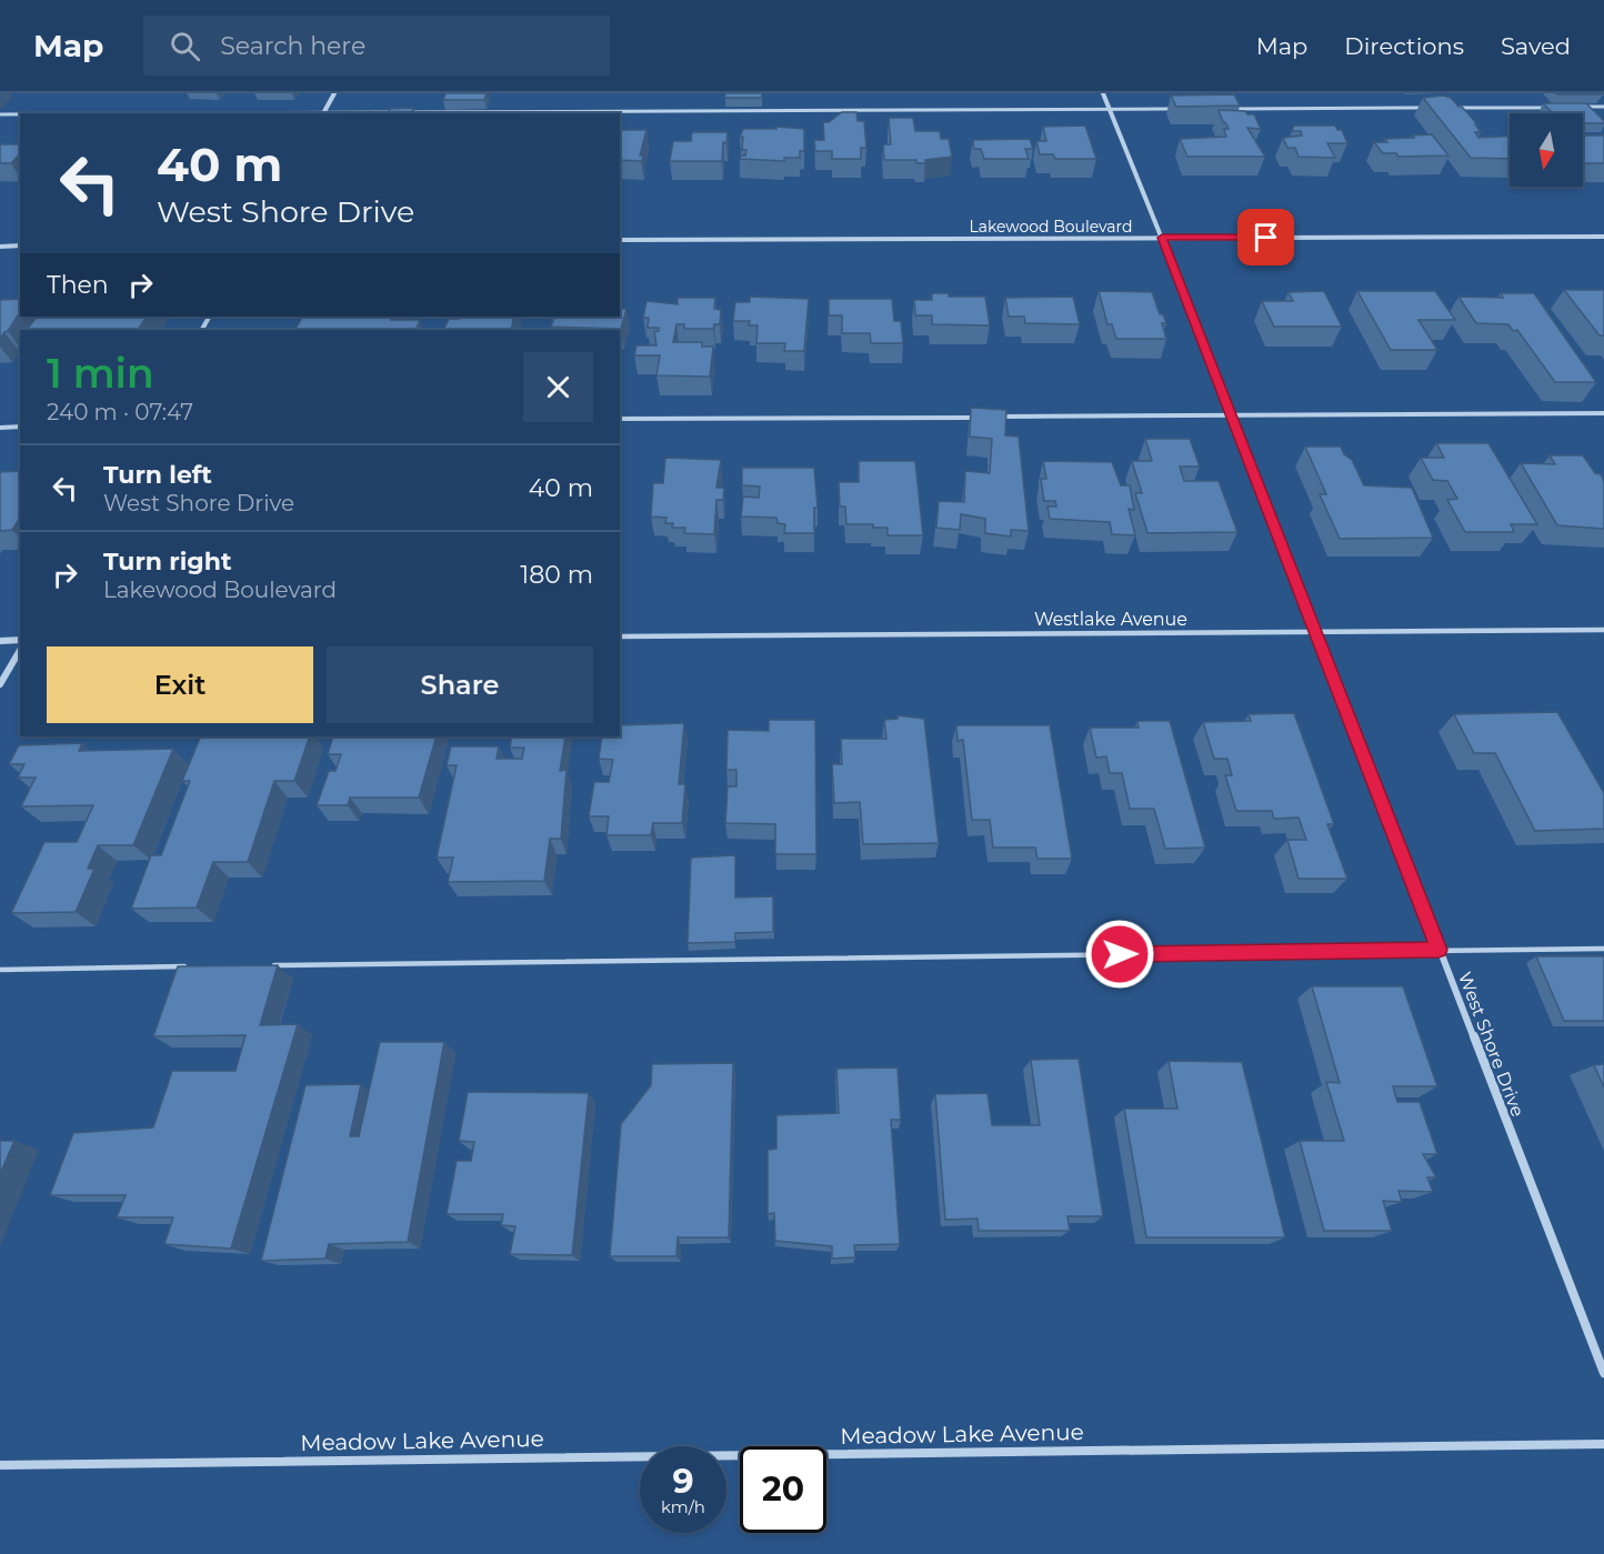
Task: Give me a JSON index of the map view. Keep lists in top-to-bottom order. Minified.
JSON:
{"streets":{"street":["Lakewood Boulevard","Westlake Avenue","West Shore Drive","Meadow Lake Avenue"]},"crossings":[["Lakewood Boulevard","West Shore Drive"],["Westlake Avenue","West Shore Drive"]],"north":"bottom","page":{"header":"Map","search":"Search here","nav":["Map","Directions","Saved"],"turn":["40 m","West Shore Drive"],"then":"Then","heading":["1 min","240 m · 07:47"],"list":[{"name":"Turn left","note":"West Shore Drive","value":"40 m"},{"name":"Turn right","note":"Lakewood Boulevard","value":"180 m"}],"buttons":["Exit","Share"],"speed":"9 km/h","limit":"20"}}
